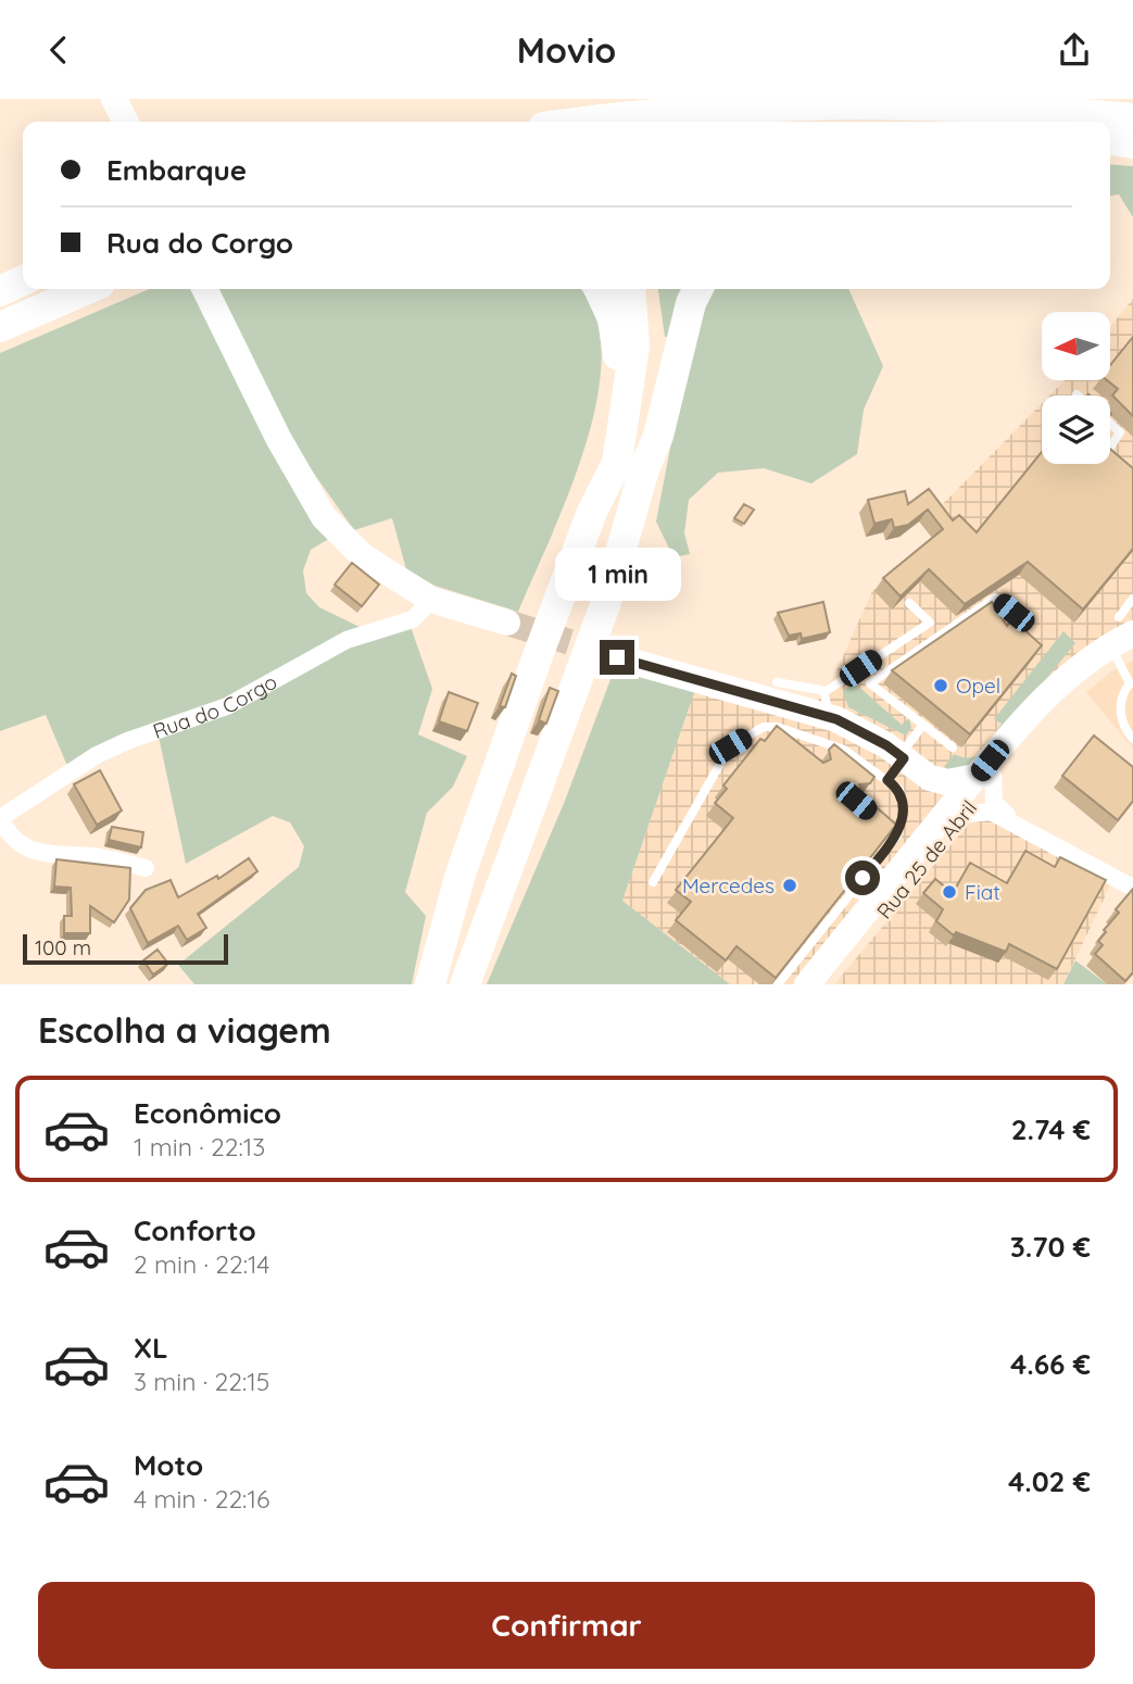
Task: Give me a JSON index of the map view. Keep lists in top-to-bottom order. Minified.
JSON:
{"streets":{"main road":["Rua 25 de Abril"],"street":["Rua do Corgo"]},"places":["Opel","Mercedes","Fiat"],"scale_bar":"100 m","north":"left","page":{"header":"Movio","banner":["Embarque","Rua do Corgo"],"bubble":"1 min","scale":"100 m","heading":"Escolha a viagem","list":[{"name":"Econômico","note":"1 min · 22:13","value":"2.74 €"},{"name":"Conforto","note":"2 min · 22:14","value":"3.70 €"},{"name":"XL","note":"3 min · 22:15","value":"4.66 €"},{"name":"Moto","note":"4 min · 22:16","value":"4.02 €"}],"buttons":"Confirmar"}}
